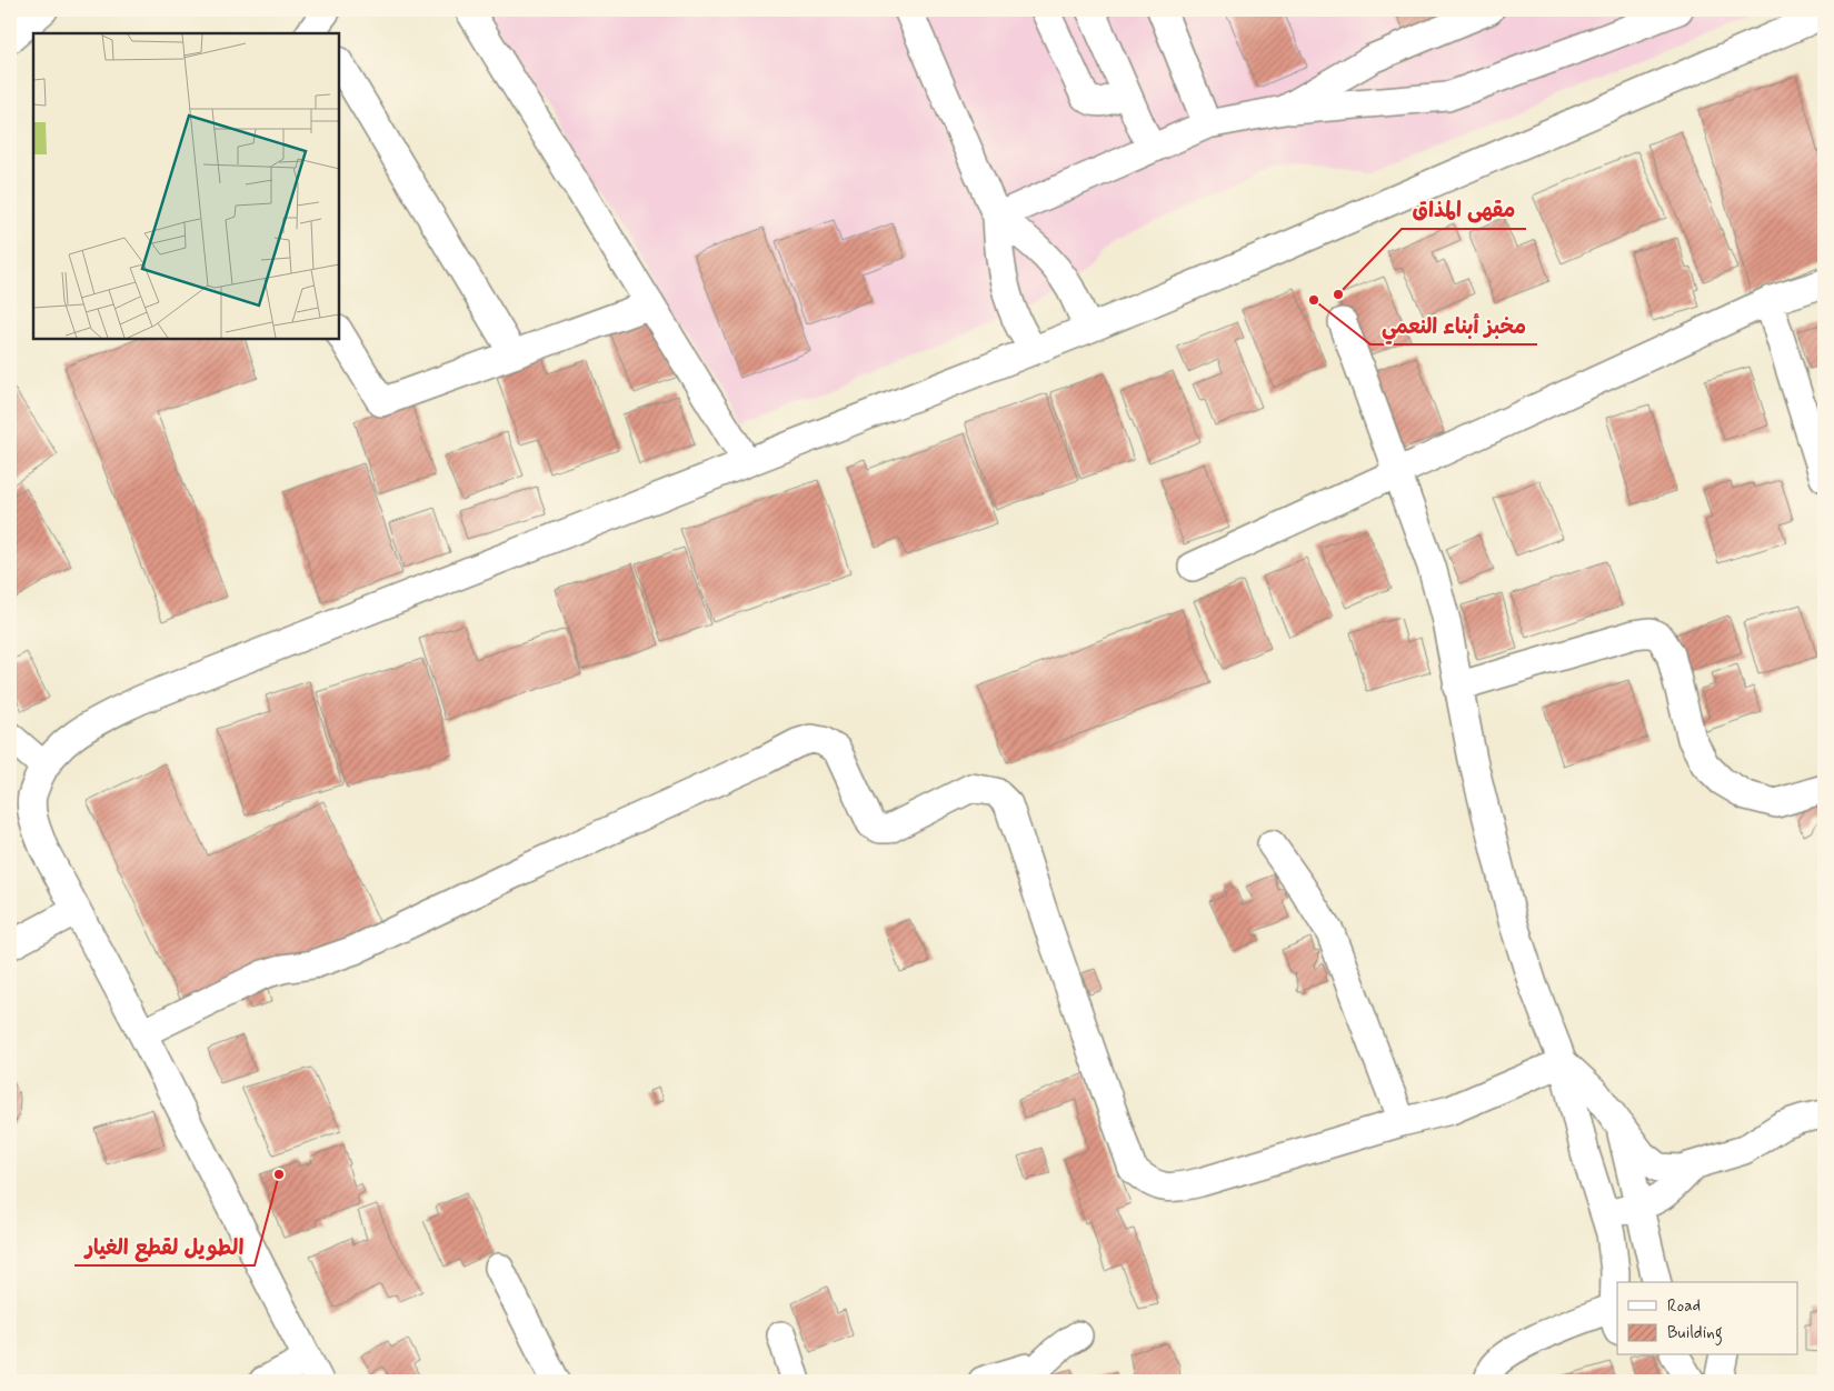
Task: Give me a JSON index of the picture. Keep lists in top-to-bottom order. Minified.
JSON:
{"places":["مقهى المذاق","مخبز أبناء النعمي","الطويل لقطع الغيار"],"legend":["Road","Building"]}
